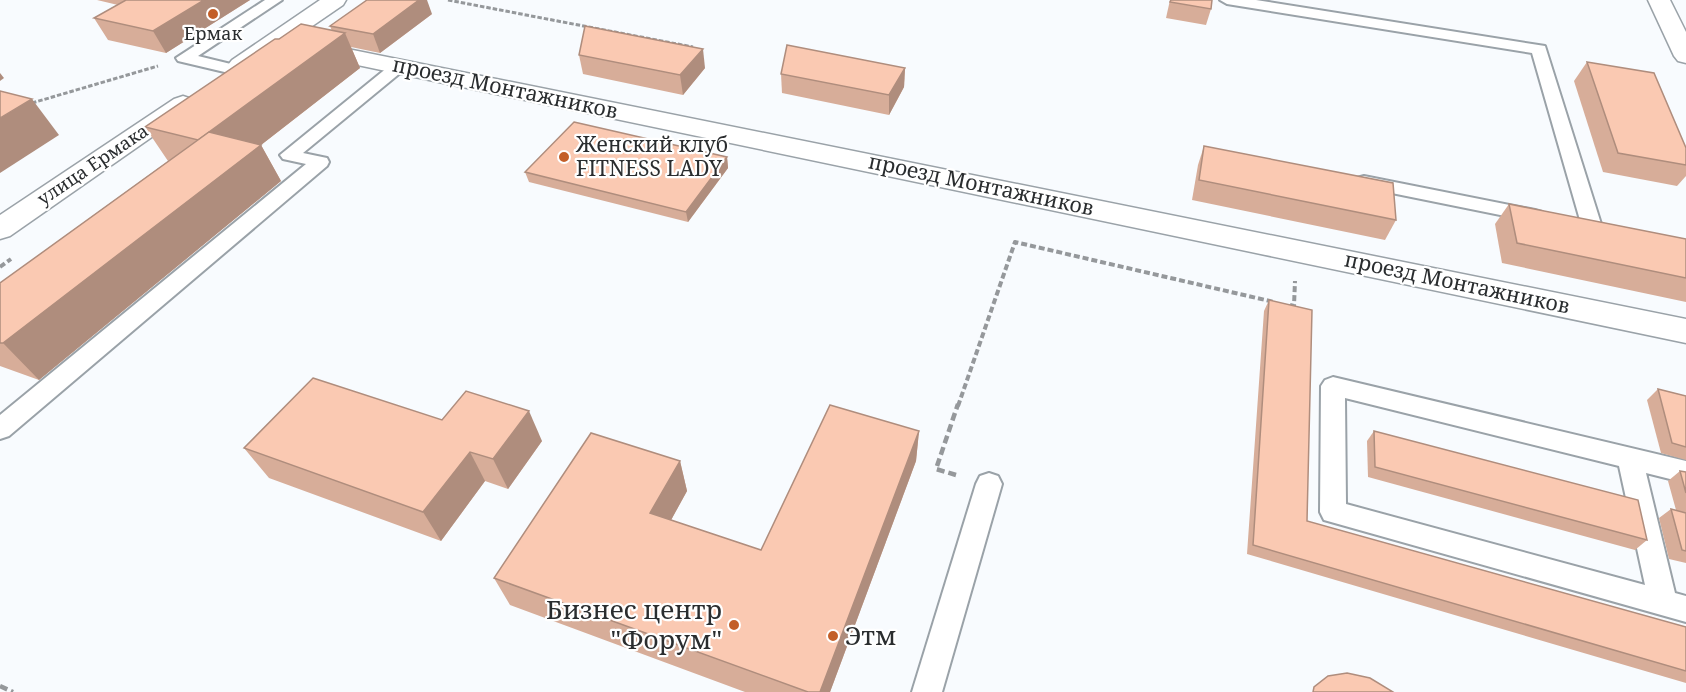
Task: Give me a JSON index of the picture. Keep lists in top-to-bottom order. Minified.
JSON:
{"streets":{"street":["проезд Монтажников","улица Ермака"]},"crossings":[["проезд Монтажников","улица Ермака"]],"places":["Ермак","Женский клуб FITNESS LADY","Бизнес центр \"Форум\"","Этм"]}
